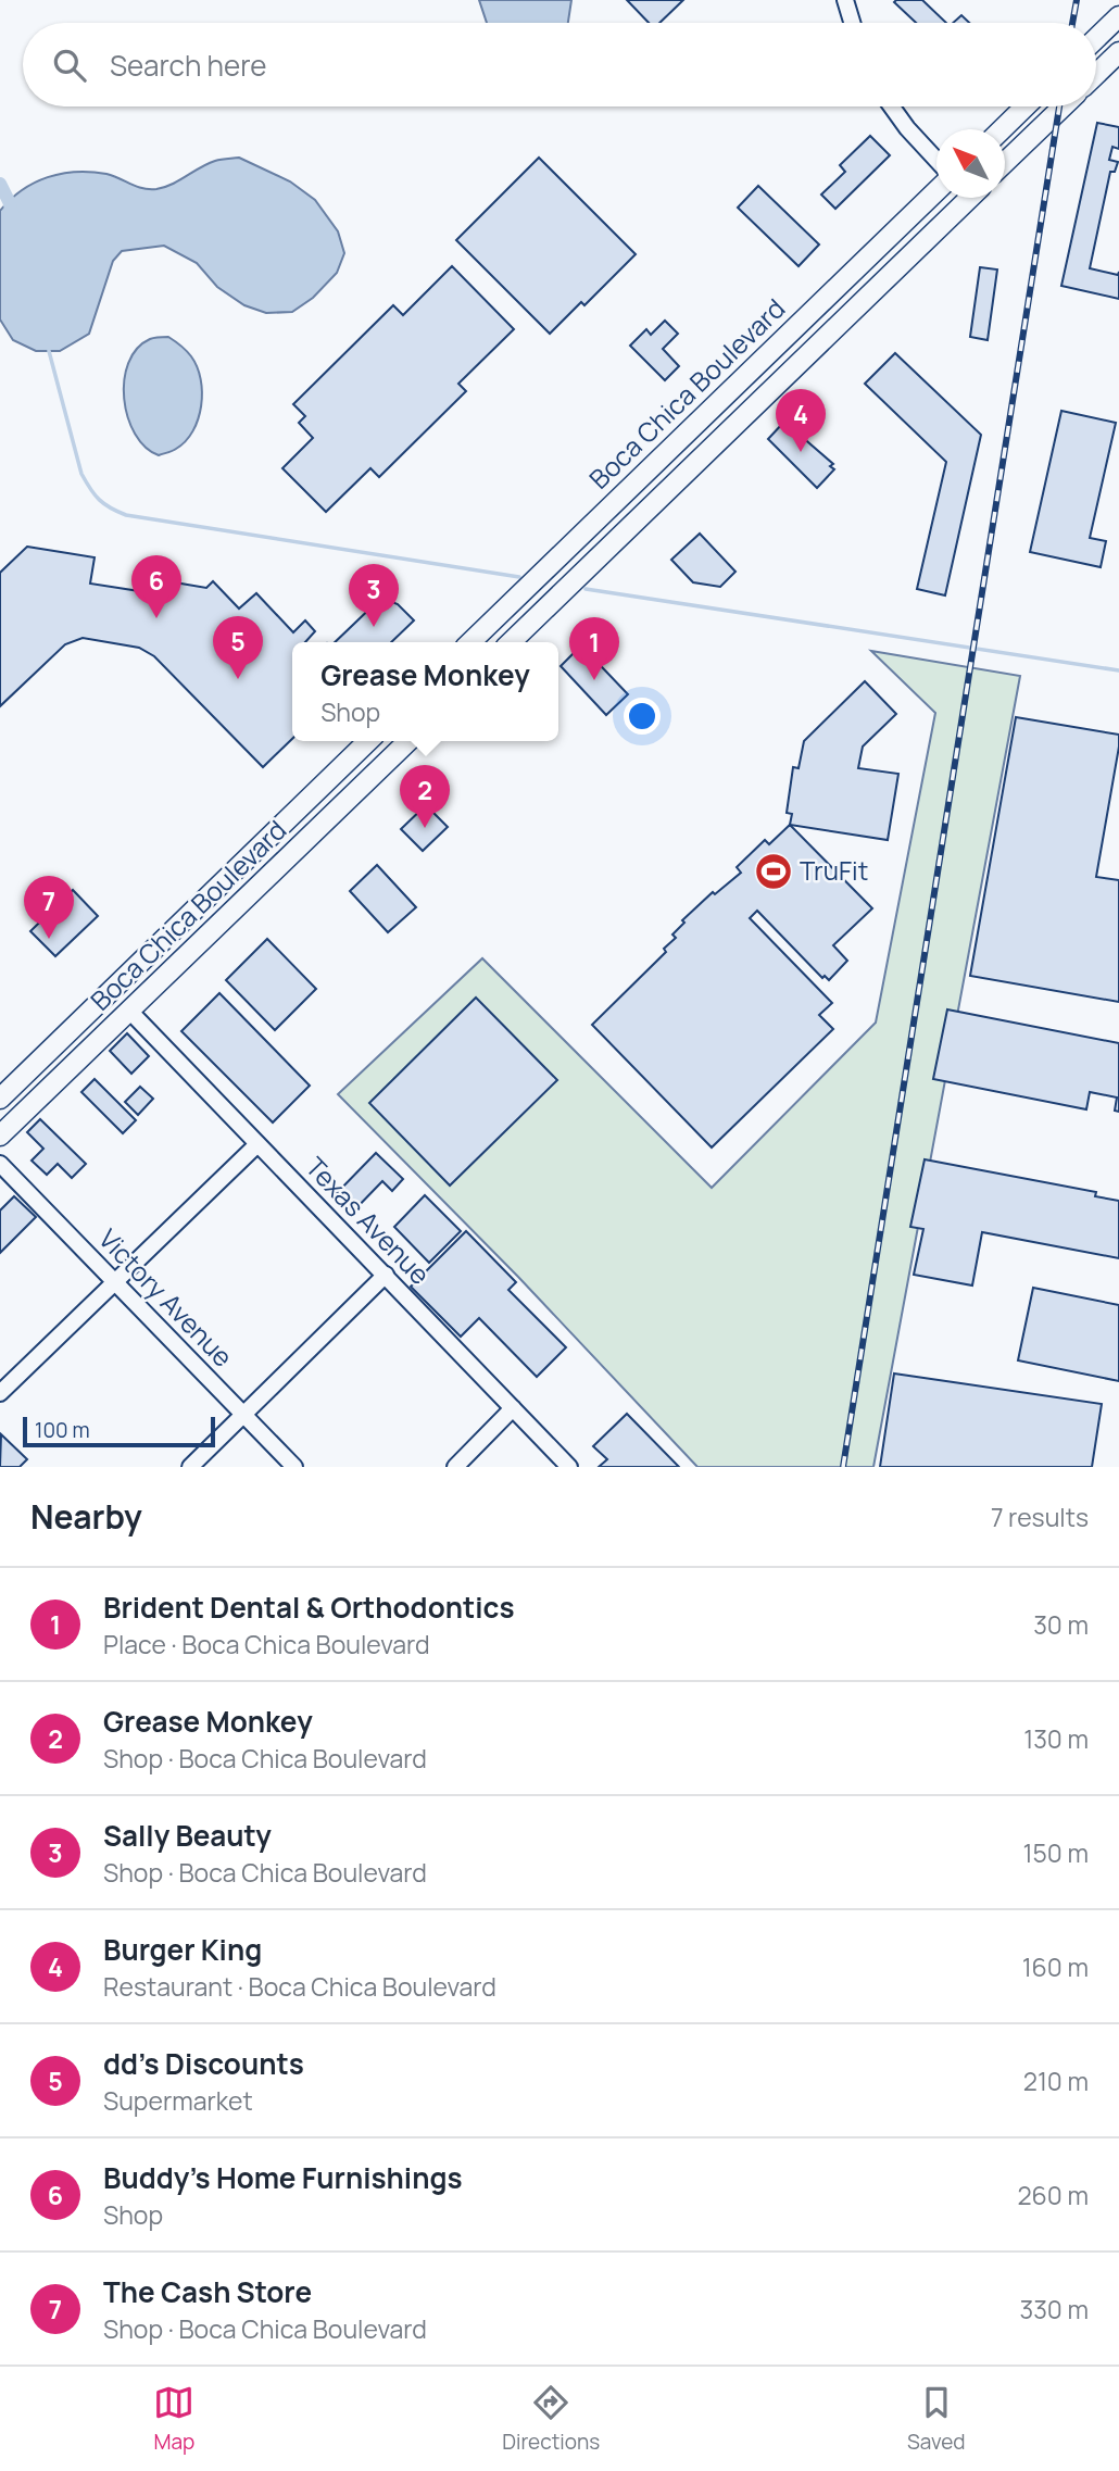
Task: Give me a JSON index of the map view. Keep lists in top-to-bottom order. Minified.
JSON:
{"streets":{"main road":["Boca Chica Boulevard"],"street":["Texas Avenue","Victory Avenue"]},"crossings":[["Boca Chica Boulevard","Texas Avenue"]],"places":{"sports":["TruFit"]},"scale_bar":"100 m","north":"top left","page":{"search":"Search here","pins":["4","6","3","5","1","2","7"],"popup":["Grease Monkey","Shop"],"scale":"100 m","heading":["Nearby","7 results"],"list":[{"mark":"1","name":"Brident Dental & Orthodontics","note":"Place · Boca Chica Boulevard","value":"30 m"},{"mark":"2","name":"Grease Monkey","note":"Shop · Boca Chica Boulevard","value":"130 m"},{"mark":"3","name":"Sally Beauty","note":"Shop · Boca Chica Boulevard","value":"150 m"},{"mark":"4","name":"Burger King","note":"Restaurant · Boca Chica Boulevard","value":"160 m"},{"mark":"5","name":"dd's Discounts","note":"Supermarket","value":"210 m"},{"mark":"6","name":"Buddy's Home Furnishings","note":"Shop","value":"260 m"},{"mark":"7","name":"The Cash Store","note":"Shop · Boca Chica Boulevard","value":"330 m"}],"nav":["Map","Directions","Saved"]}}
